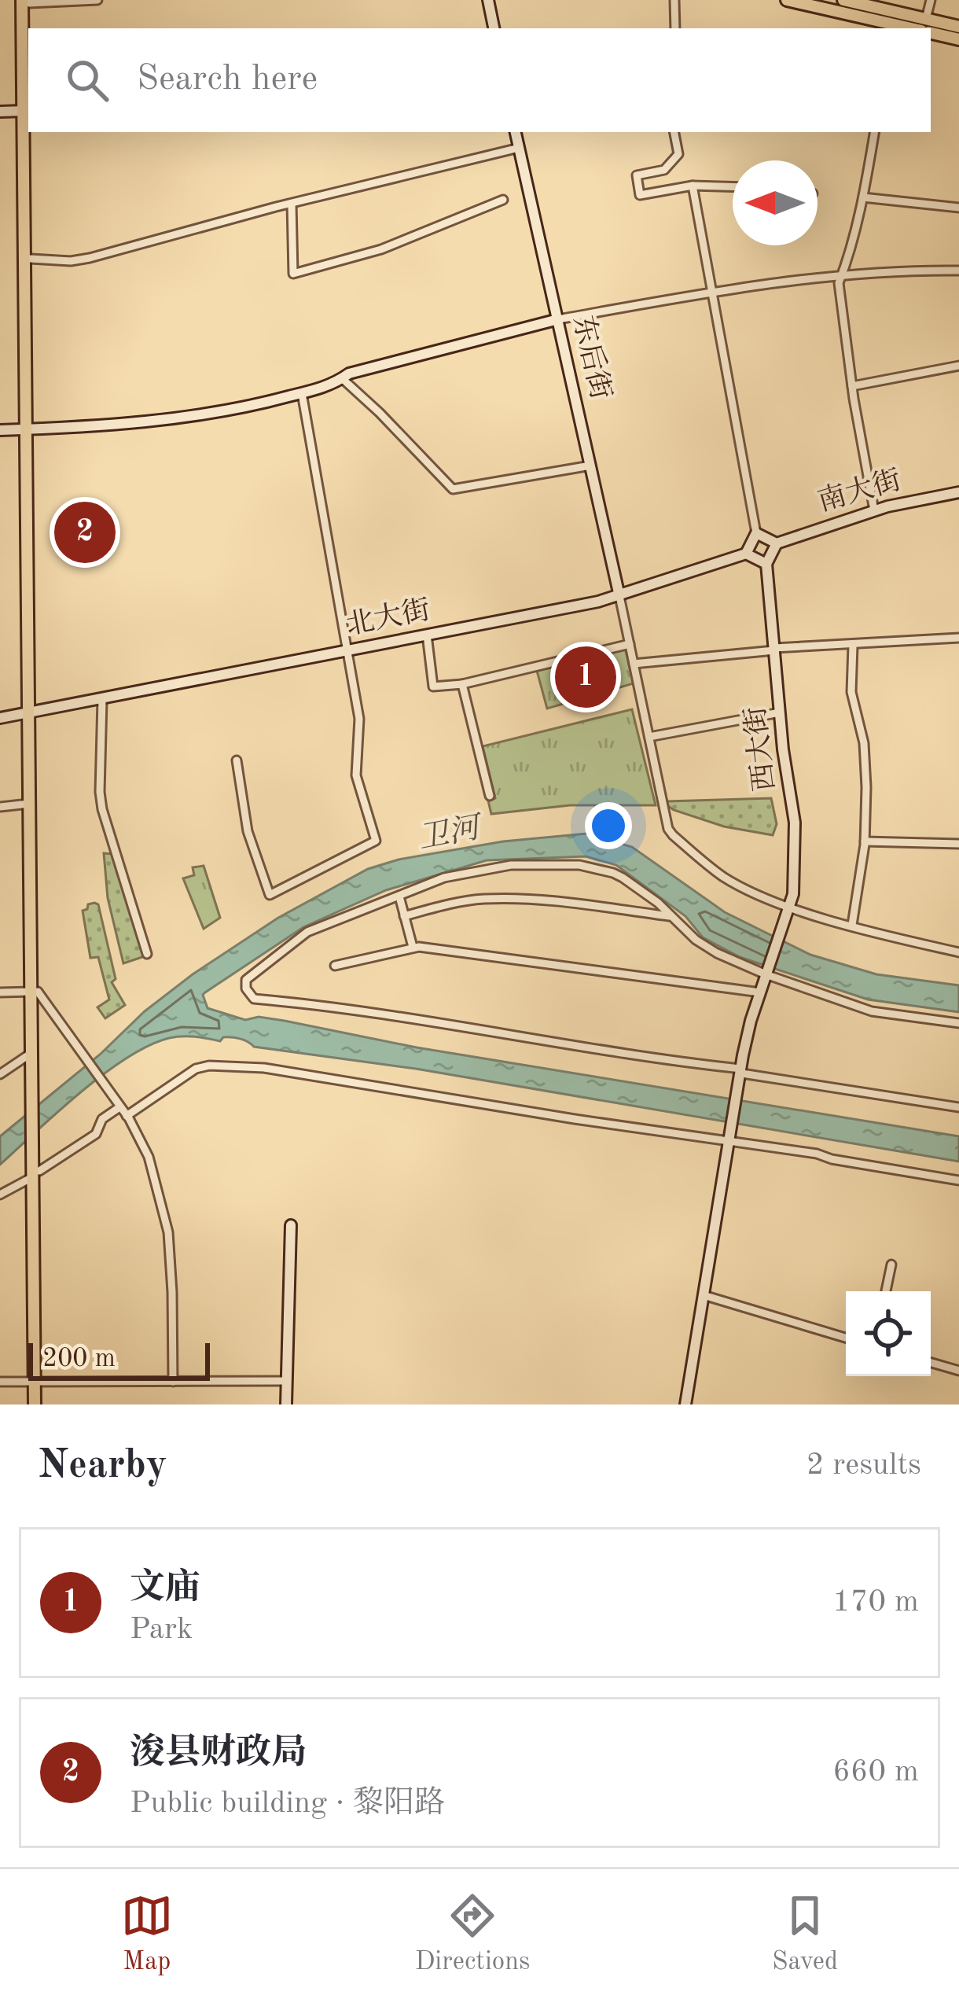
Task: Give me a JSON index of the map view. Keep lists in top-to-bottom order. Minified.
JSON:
{"streets":{"street":["东后街","南大街","北大街","西大街"]},"crossings":[["东后街","北大街"]],"water":["卫河"],"scale_bar":"200 m","north":"left","page":{"search":"Search here","pins":["2","1"],"scale":"200 m","heading":["Nearby","2 results"],"list":[{"mark":"1","name":"文庙","note":"Park","value":"170 m"},{"mark":"2","name":"浚县财政局","note":"Public building · 黎阳路","value":"660 m"}],"nav":["Map","Directions","Saved"]}}
